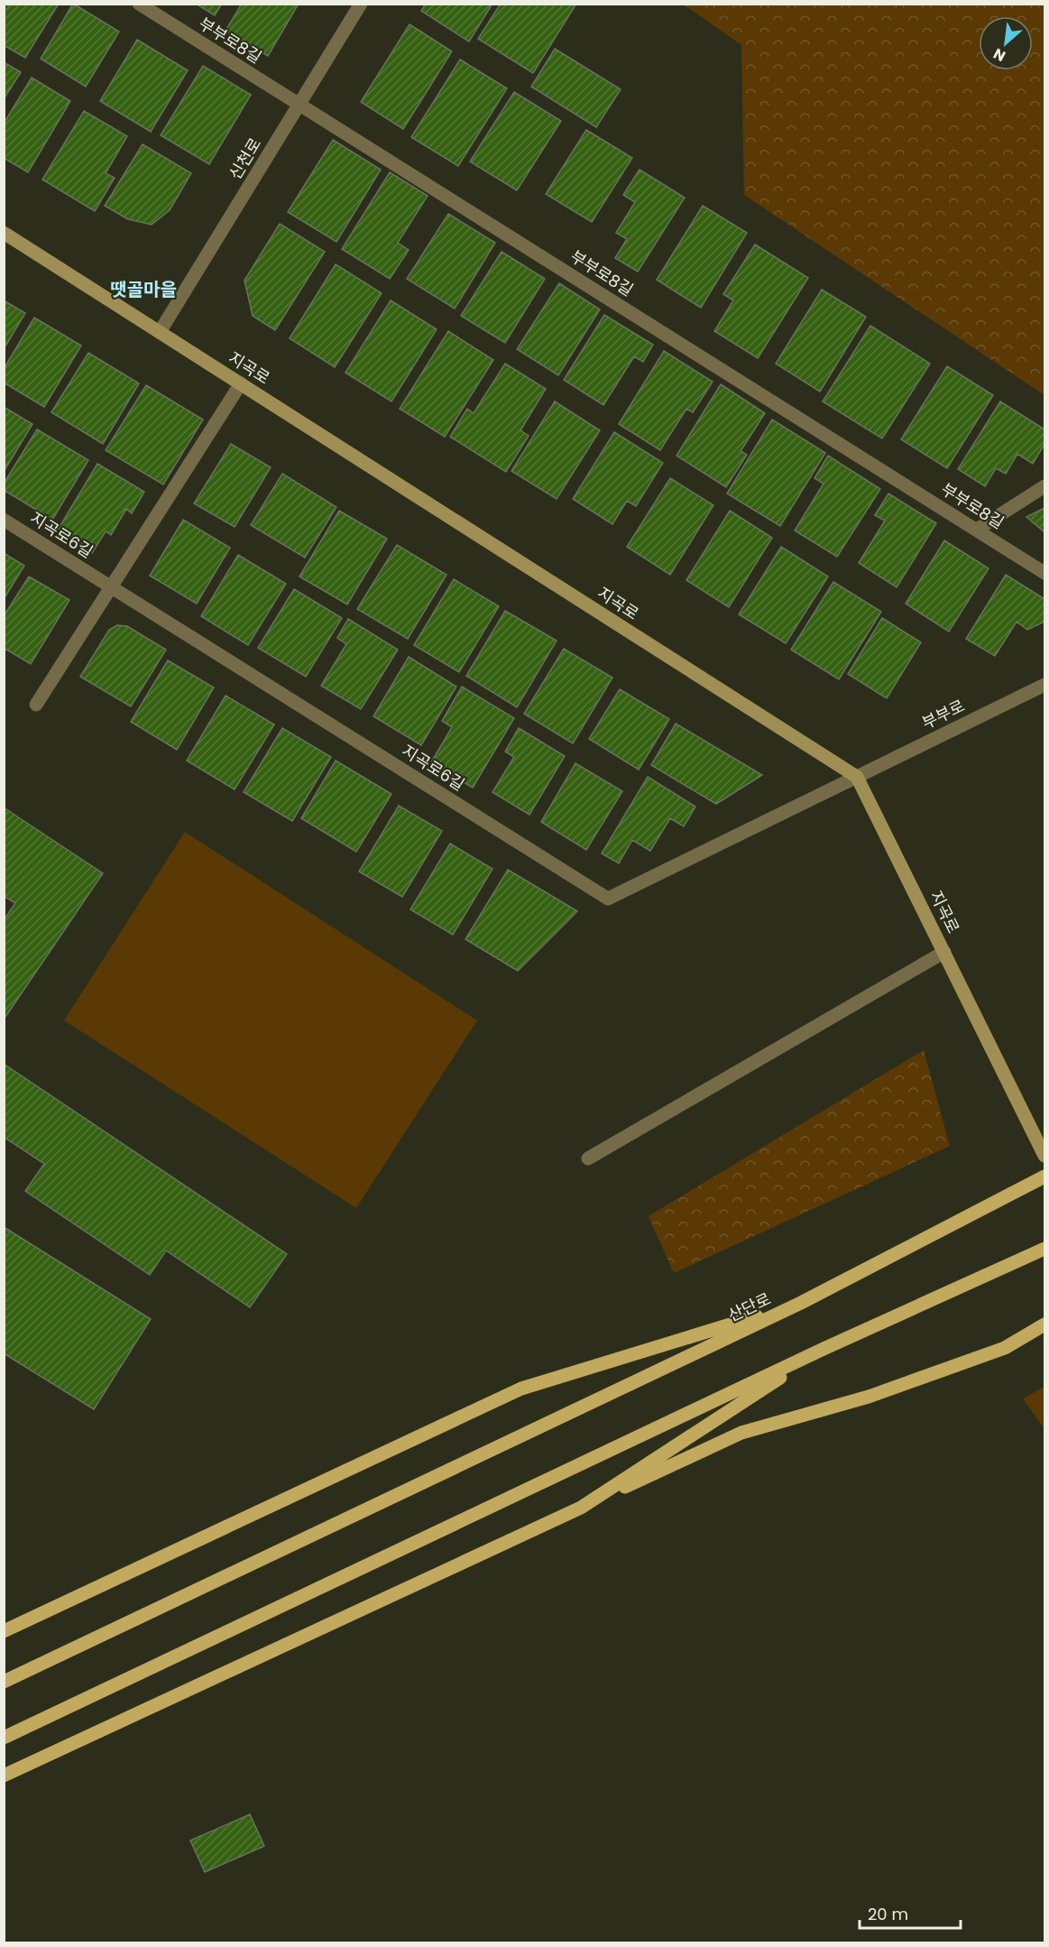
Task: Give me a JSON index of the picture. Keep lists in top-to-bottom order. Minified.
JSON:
{"streets":{"main road":["지곡로","산단로"],"street":["부부로8길","신천로","지곡로6길","부부로"]},"crossings":[["부부로8길","신천로"],["신천로","지곡로"],["지곡로","지곡로6길"],["지곡로","부부로"],["지곡로6길","부부로"]],"districts":["땟골마을"],"scale_bar":"20 m","north":"bottom left"}
